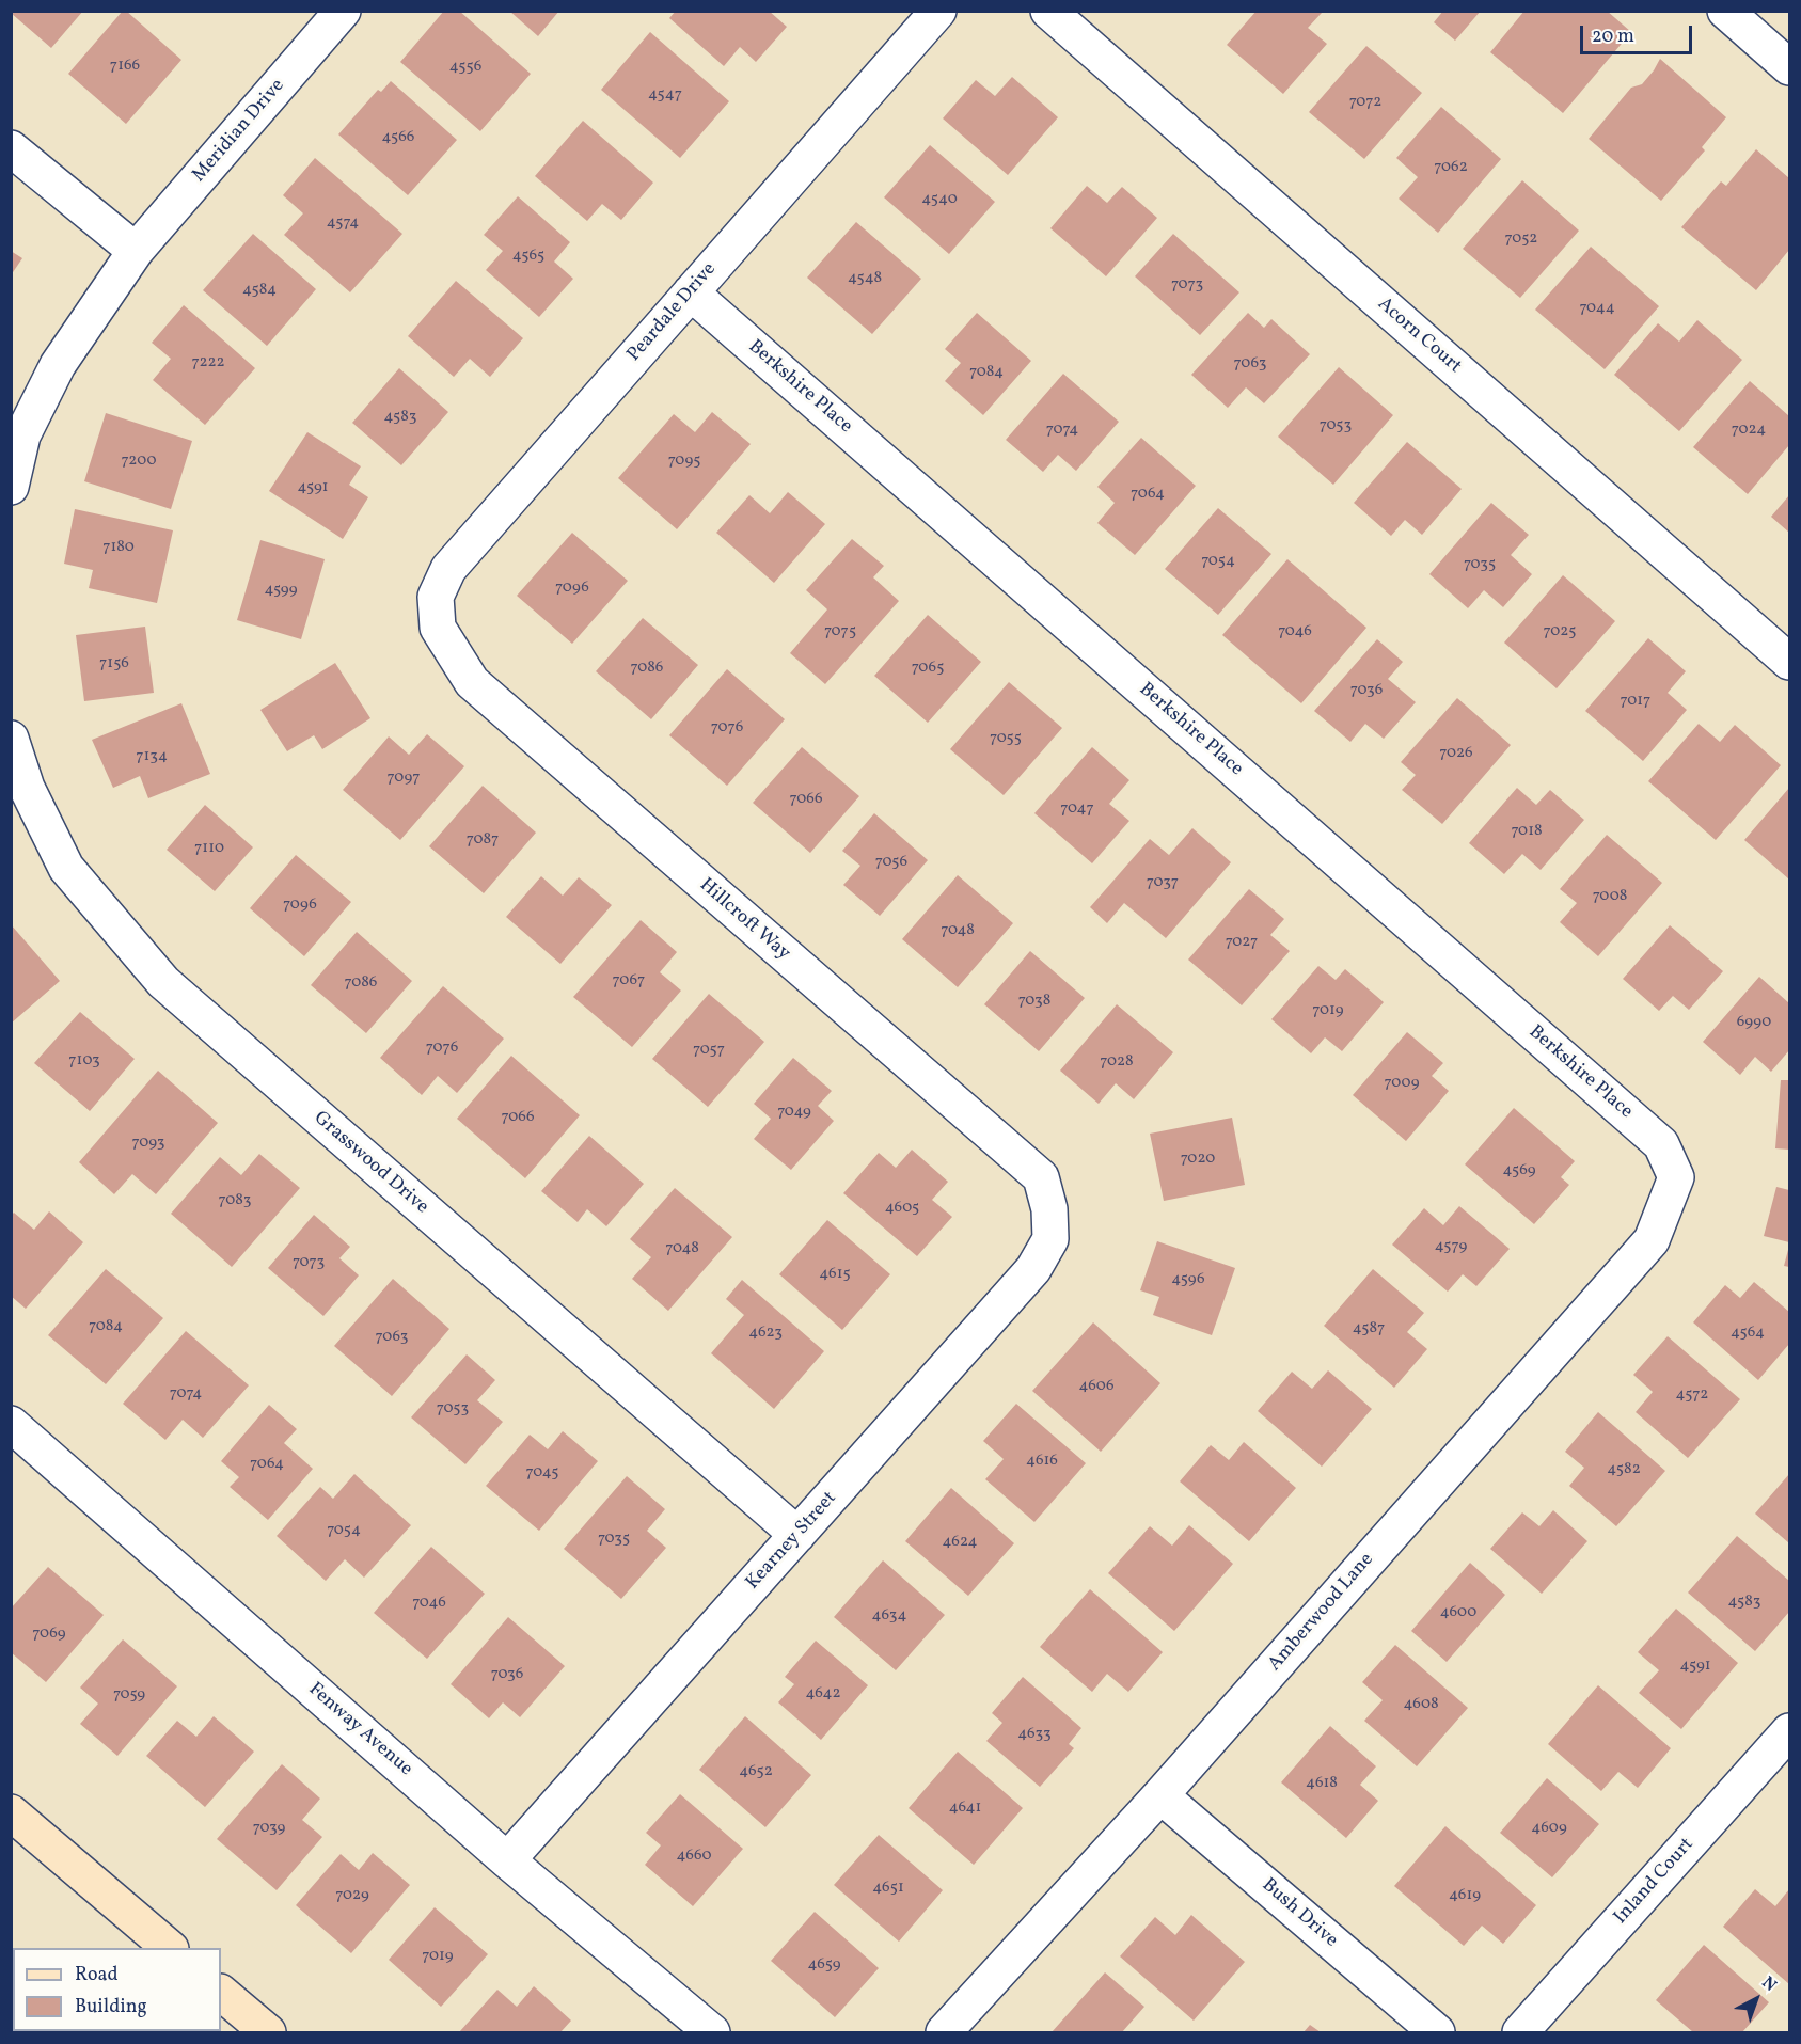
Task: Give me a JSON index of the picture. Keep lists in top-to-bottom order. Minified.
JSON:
{"streets":{"street":["Meridian Drive","Peardale Drive","Acorn Court","Berkshire Place","Hillcroft Way","Grasswood Drive","Kearney Street","Amberwood Lane","Fenway Avenue","Inland Court","Bush Drive"]},"crossings":[["Peardale Drive","Berkshire Place"],["Peardale Drive","Hillcroft Way"],["Berkshire Place","Amberwood Lane"],["Hillcroft Way","Kearney Street"],["Grasswood Drive","Kearney Street"],["Kearney Street","Fenway Avenue"],["Amberwood Lane","Bush Drive"]],"house_numbers":["7166","4556","4547","7072","4566","7062","4540","4574","7052","4565","4548","7073","4584","7044","7222","7063","7084","4583","7053","7074","7024","7200","7095","4591","7064","7180","7054","7035","7096","4599","7075","7046","7025","7156","7086","7065","7036","7017","7076","7055","7026","7134","7097","7066","7047","7018","7087","7110","7056","7037","7008","7096","7048","7027","7067","7086","7038","7019","6990","7076","7057","7103","7028","7009","7049","7066","7093","7020","4569","7083","4605","4579","7048","7073","4615","4596","7084","4587","4623","4564","7063","4606","7074","4572","7053","4616","7064","4582","7045","7054","7035","4624","4583","7046","4600","4634","7069","4591","7036","4642","7059","4608","4633","4652","4618","4641","7039","4609","4660","4651","7029","4619","7019","4659"],"legend":["Road","Building"],"scale_bar":"20 m","north":"top right"}
